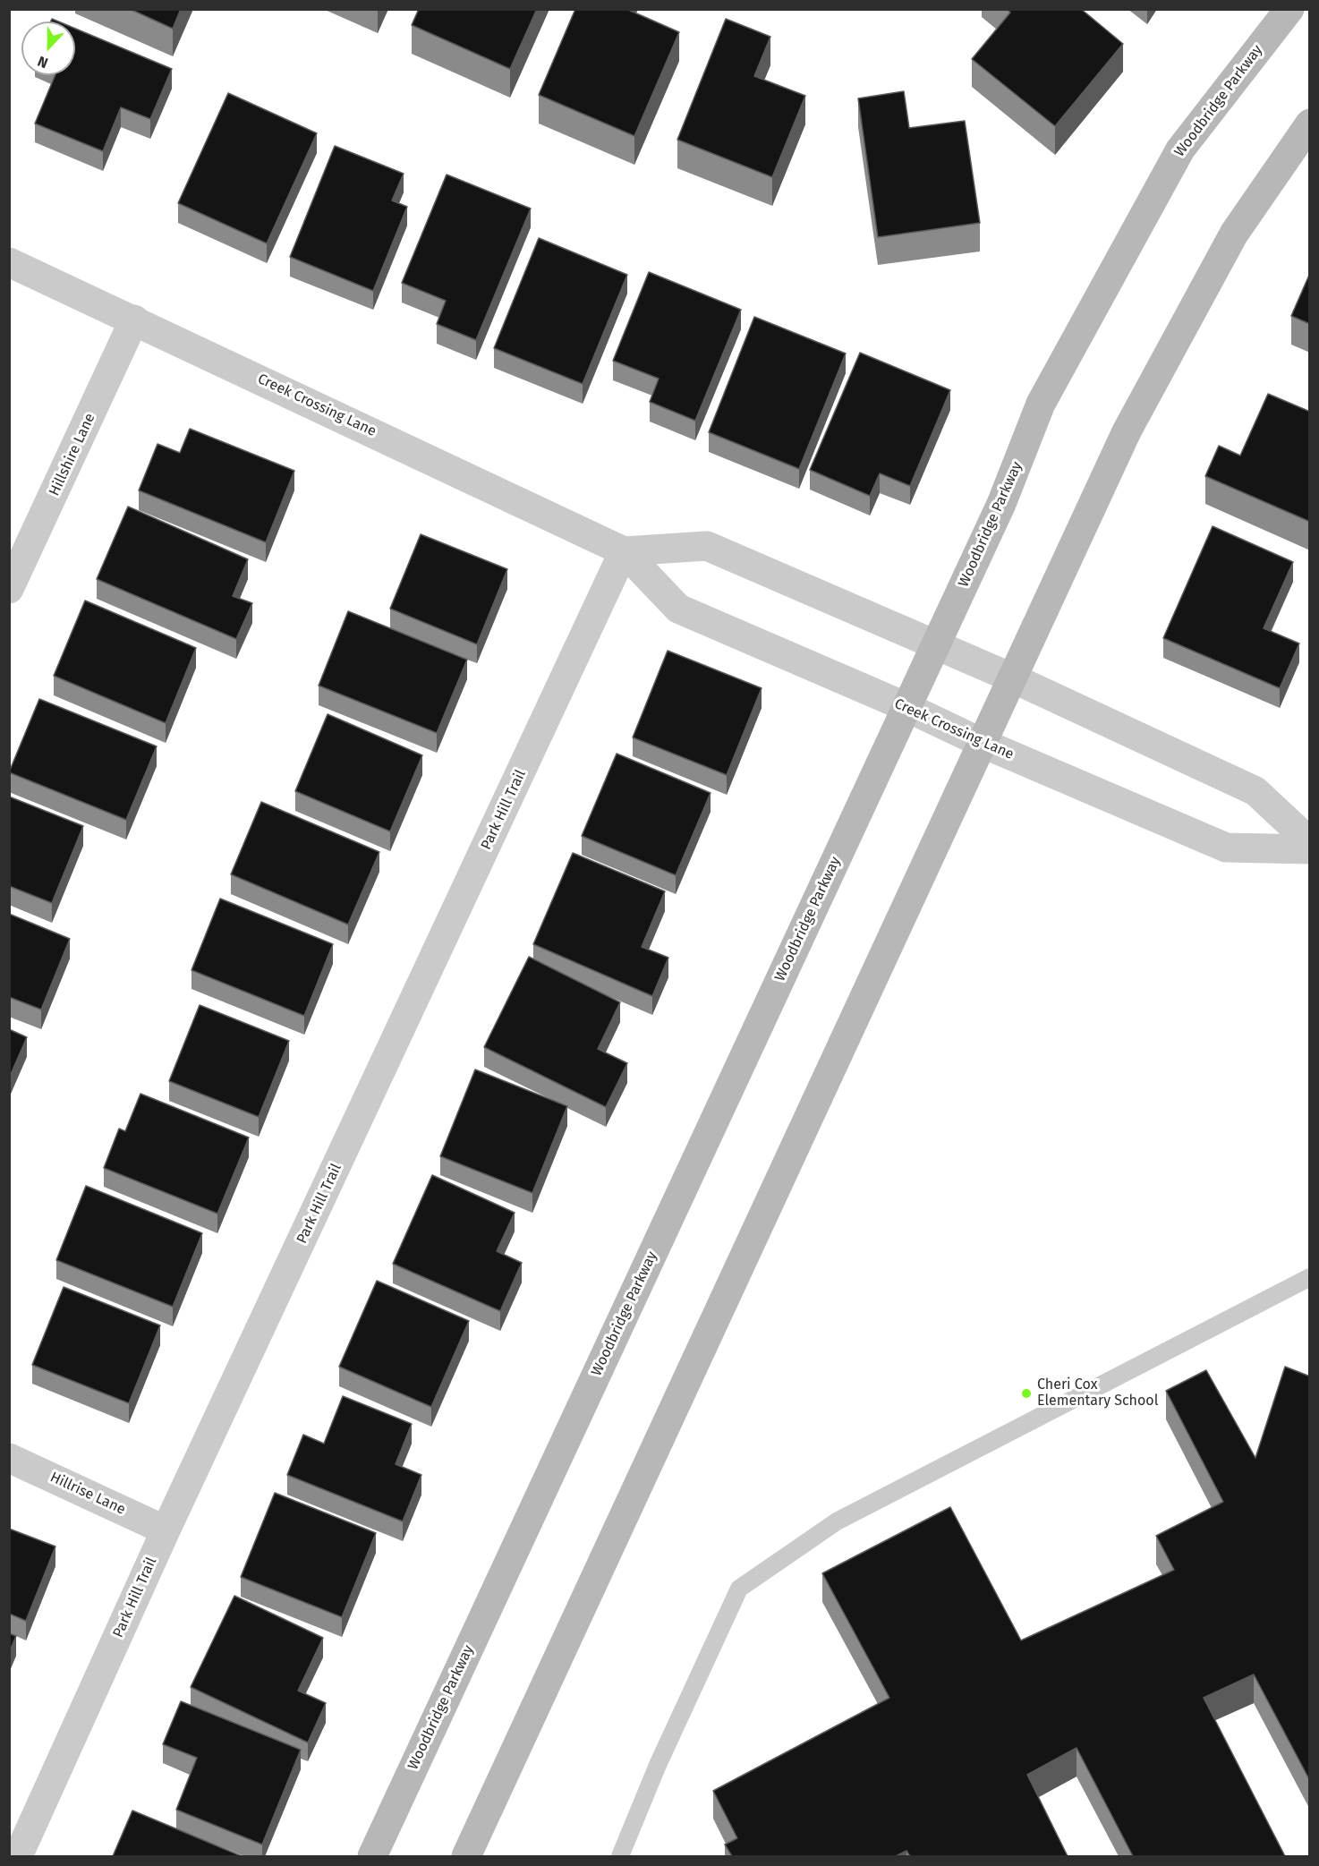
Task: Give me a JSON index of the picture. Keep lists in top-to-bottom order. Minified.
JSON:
{"streets":{"main road":["Woodbridge Parkway"],"street":["Creek Crossing Lane","Hillshire Lane","Park Hill Trail","Hillrise Lane"]},"crossings":[["Woodbridge Parkway","Creek Crossing Lane"],["Creek Crossing Lane","Hillshire Lane"],["Creek Crossing Lane","Park Hill Trail"],["Park Hill Trail","Hillrise Lane"]],"places":["Cheri Cox Elementary School"],"north":"bottom"}
